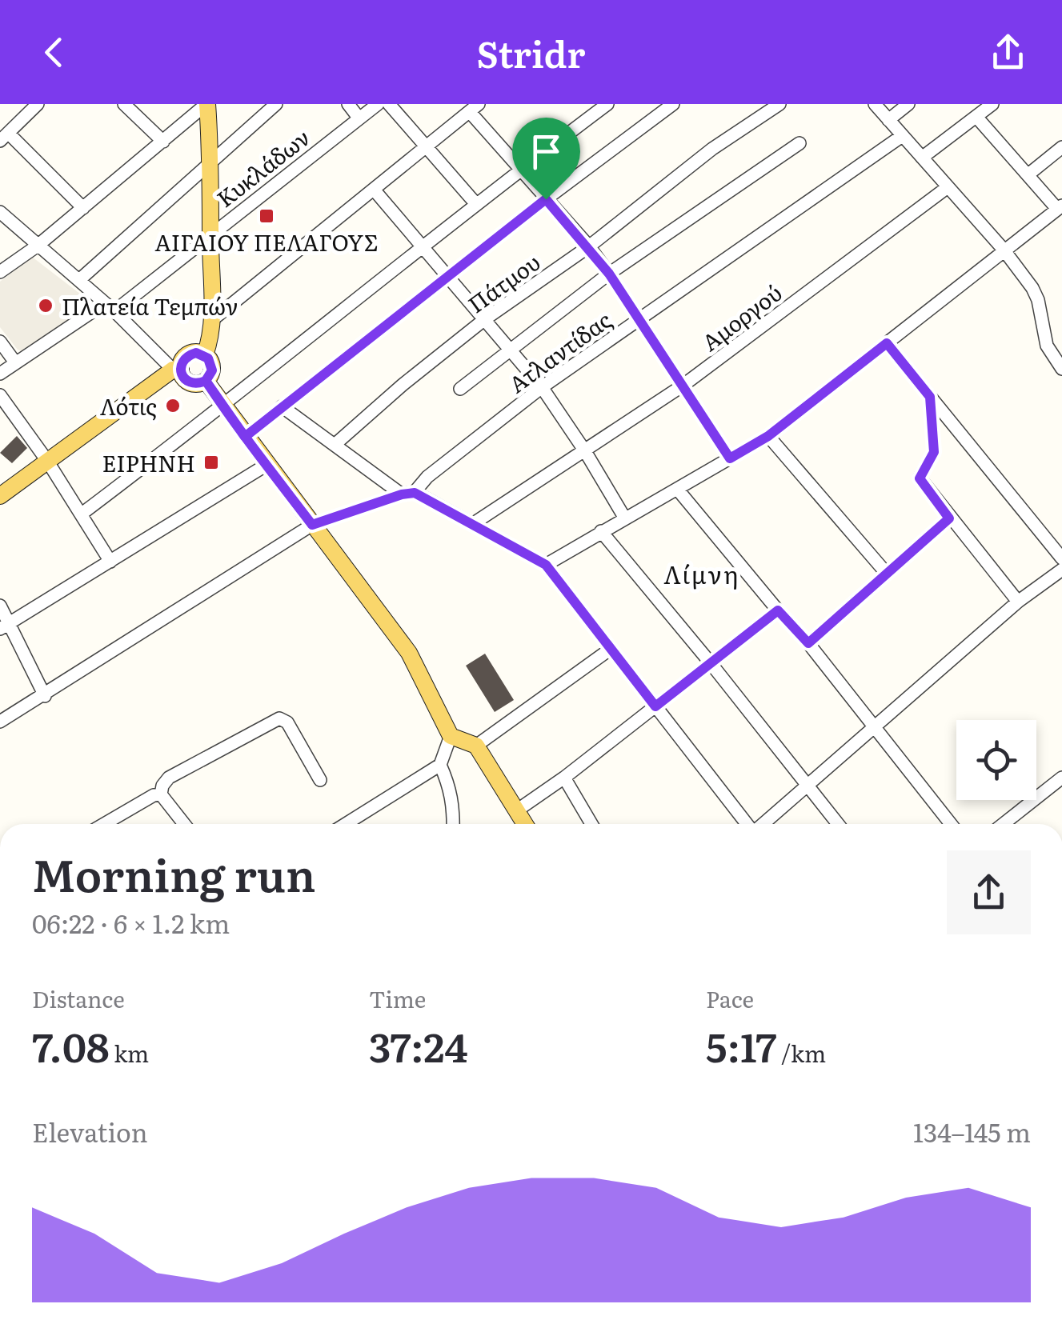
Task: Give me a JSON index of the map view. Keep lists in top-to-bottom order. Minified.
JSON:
{"streets":{"street":["Κυκλάδων","Πάτμου","Αμοργού","Ατλαντίδας"]},"districts":["Λίμνη"],"places":{"transit":["ΑΙΓΑΙΟΥ ΠΕΛΑΓΟΥΣ","ΕΙΡΗΝΗ"],"other":["Πλατεία Τεμπών","Λότις"]},"page":{"header":"Stridr","heading":["Morning run","06:22 · 6 × 1.2 km"],"stats":[["Distance","7.08 km"],["Time","37:24"],["Pace","5:17 /km"]],"chart":["Elevation","134–145 m"]}}
